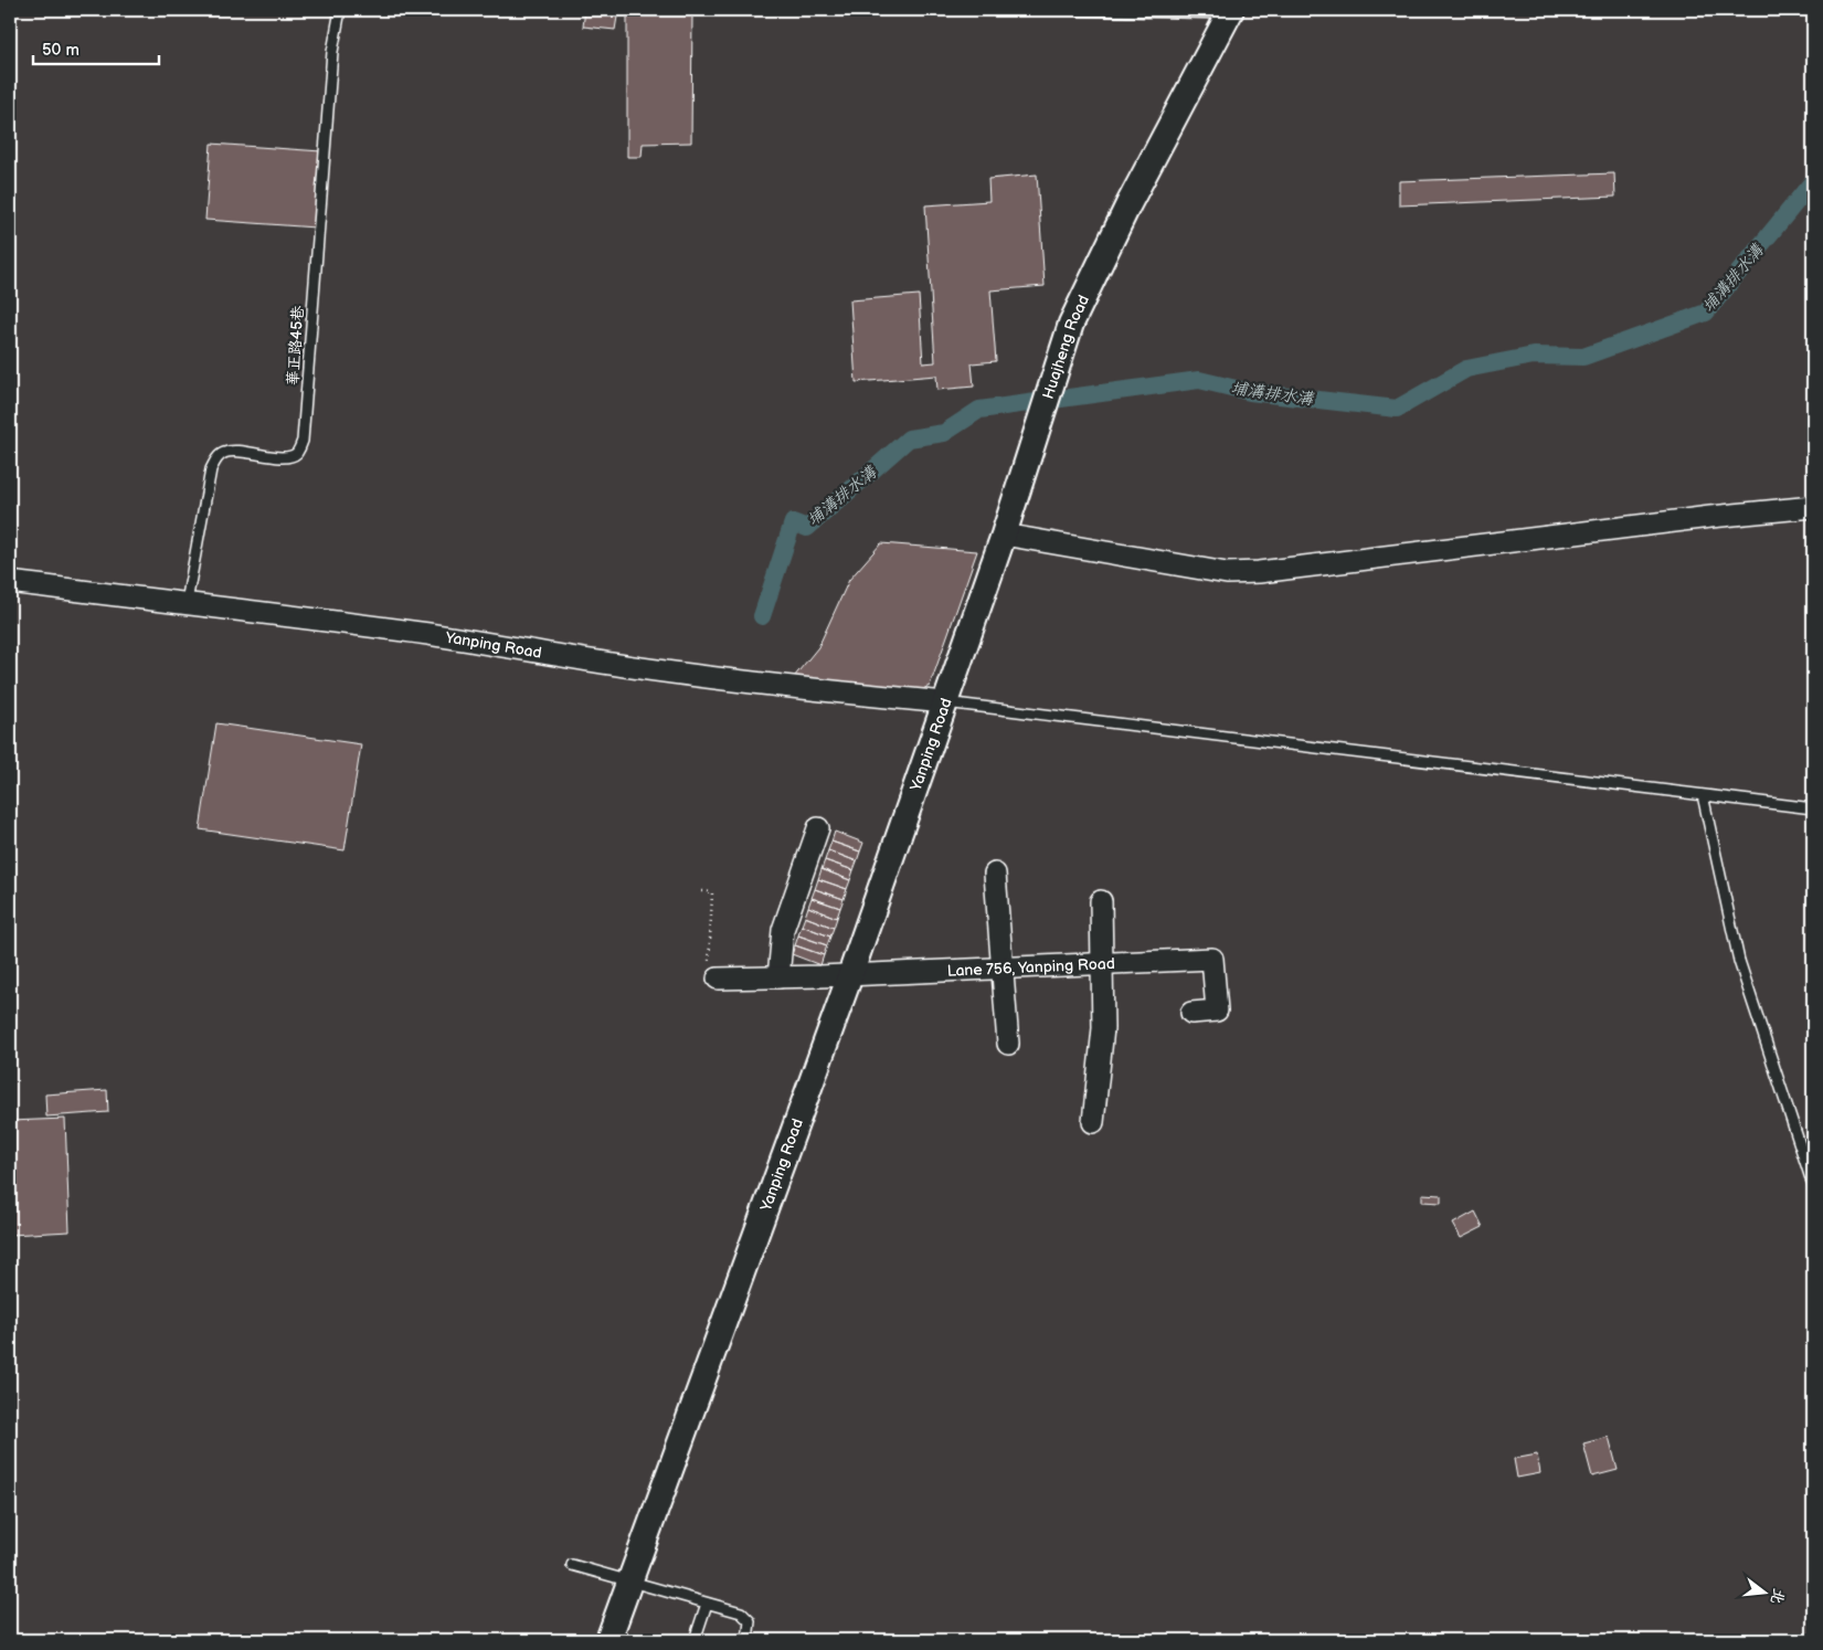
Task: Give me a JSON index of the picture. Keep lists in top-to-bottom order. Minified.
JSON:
{"streets":{"street":["Huajheng Road","Yanping Road","Lane 756, Yanping Road"],"lane":["華正路45巷"]},"crossings":[["華正路45巷","Yanping Road"],["Huajheng Road","Yanping Road"],["Yanping Road","Lane 756, Yanping Road"]],"water":["埔溝排水溝"],"scale_bar":"50 m","north":"right"}
